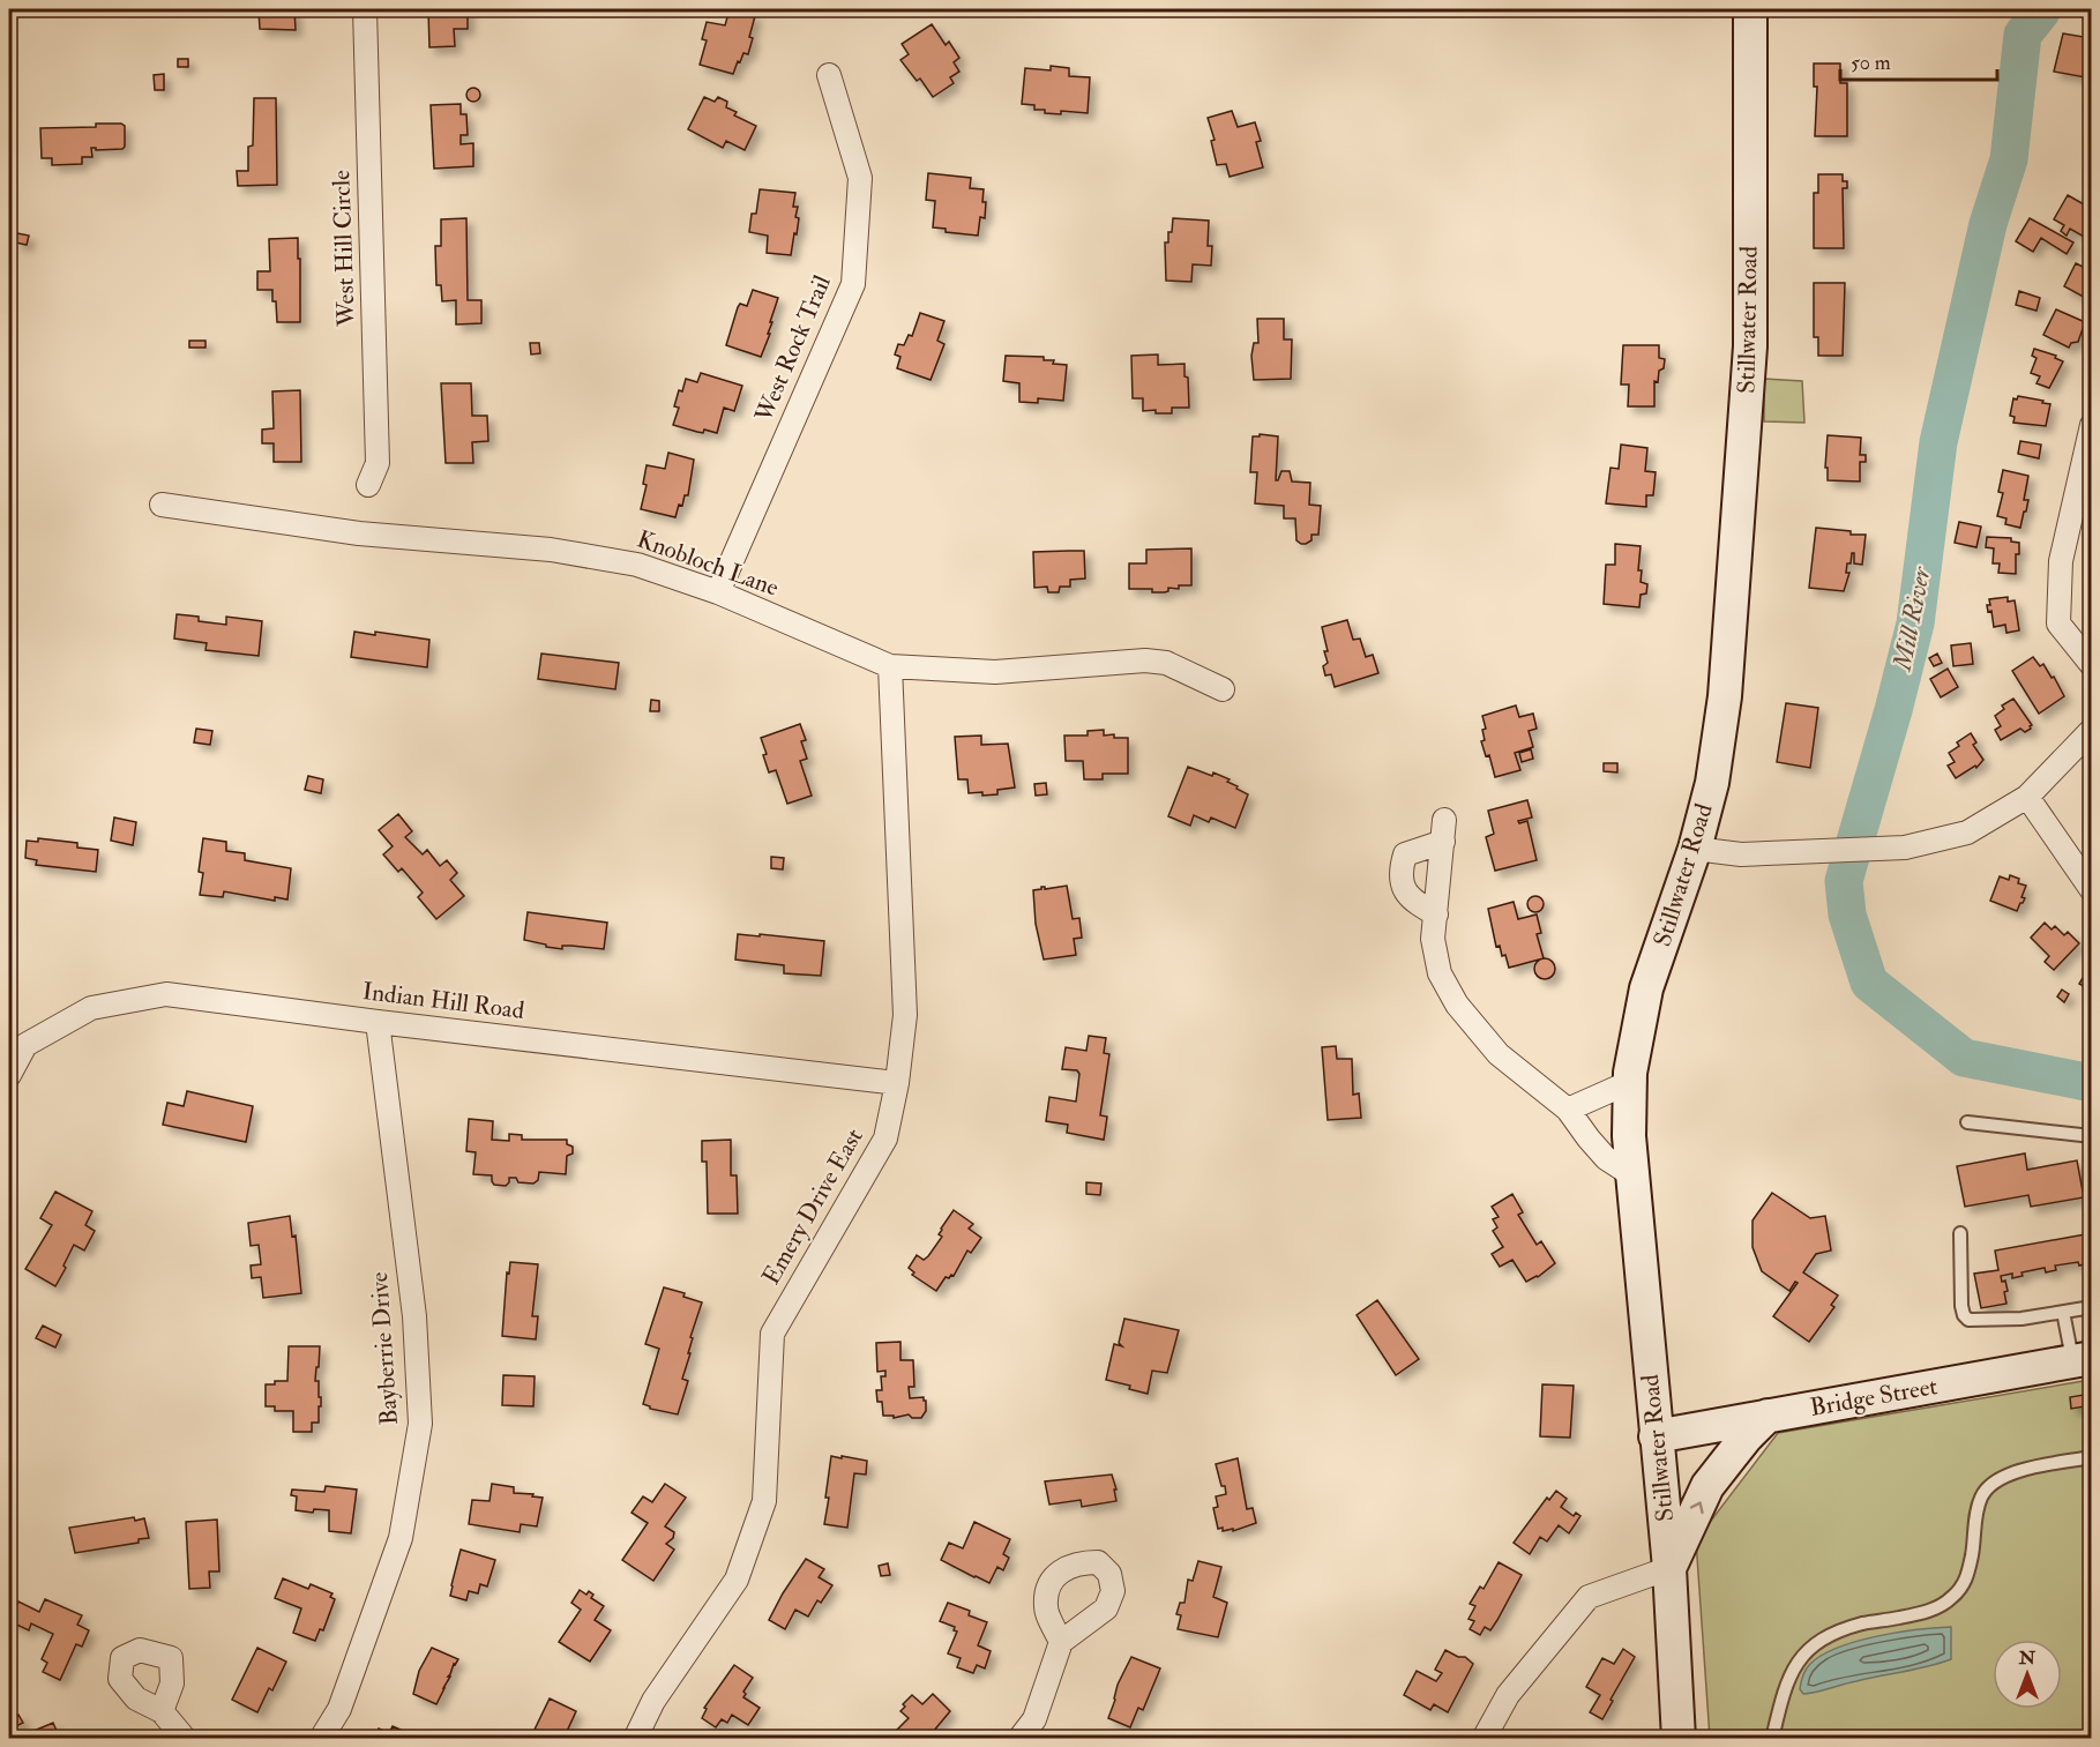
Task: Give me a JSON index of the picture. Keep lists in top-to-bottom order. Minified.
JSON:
{"streets":{"main road":["Stillwater Road","Bridge Street"],"street":["West Hill Circle","West Rock Trail","Knobloch Lane","Indian Hill Road","Emery Drive East","Bayberrie Drive"]},"crossings":[["Stillwater Road","Bridge Street"],["West Rock Trail","Knobloch Lane"],["Knobloch Lane","Emery Drive East"],["Indian Hill Road","Emery Drive East"],["Indian Hill Road","Bayberrie Drive"]],"water":["Mill River"],"scale_bar":"50 m","north":"top"}
